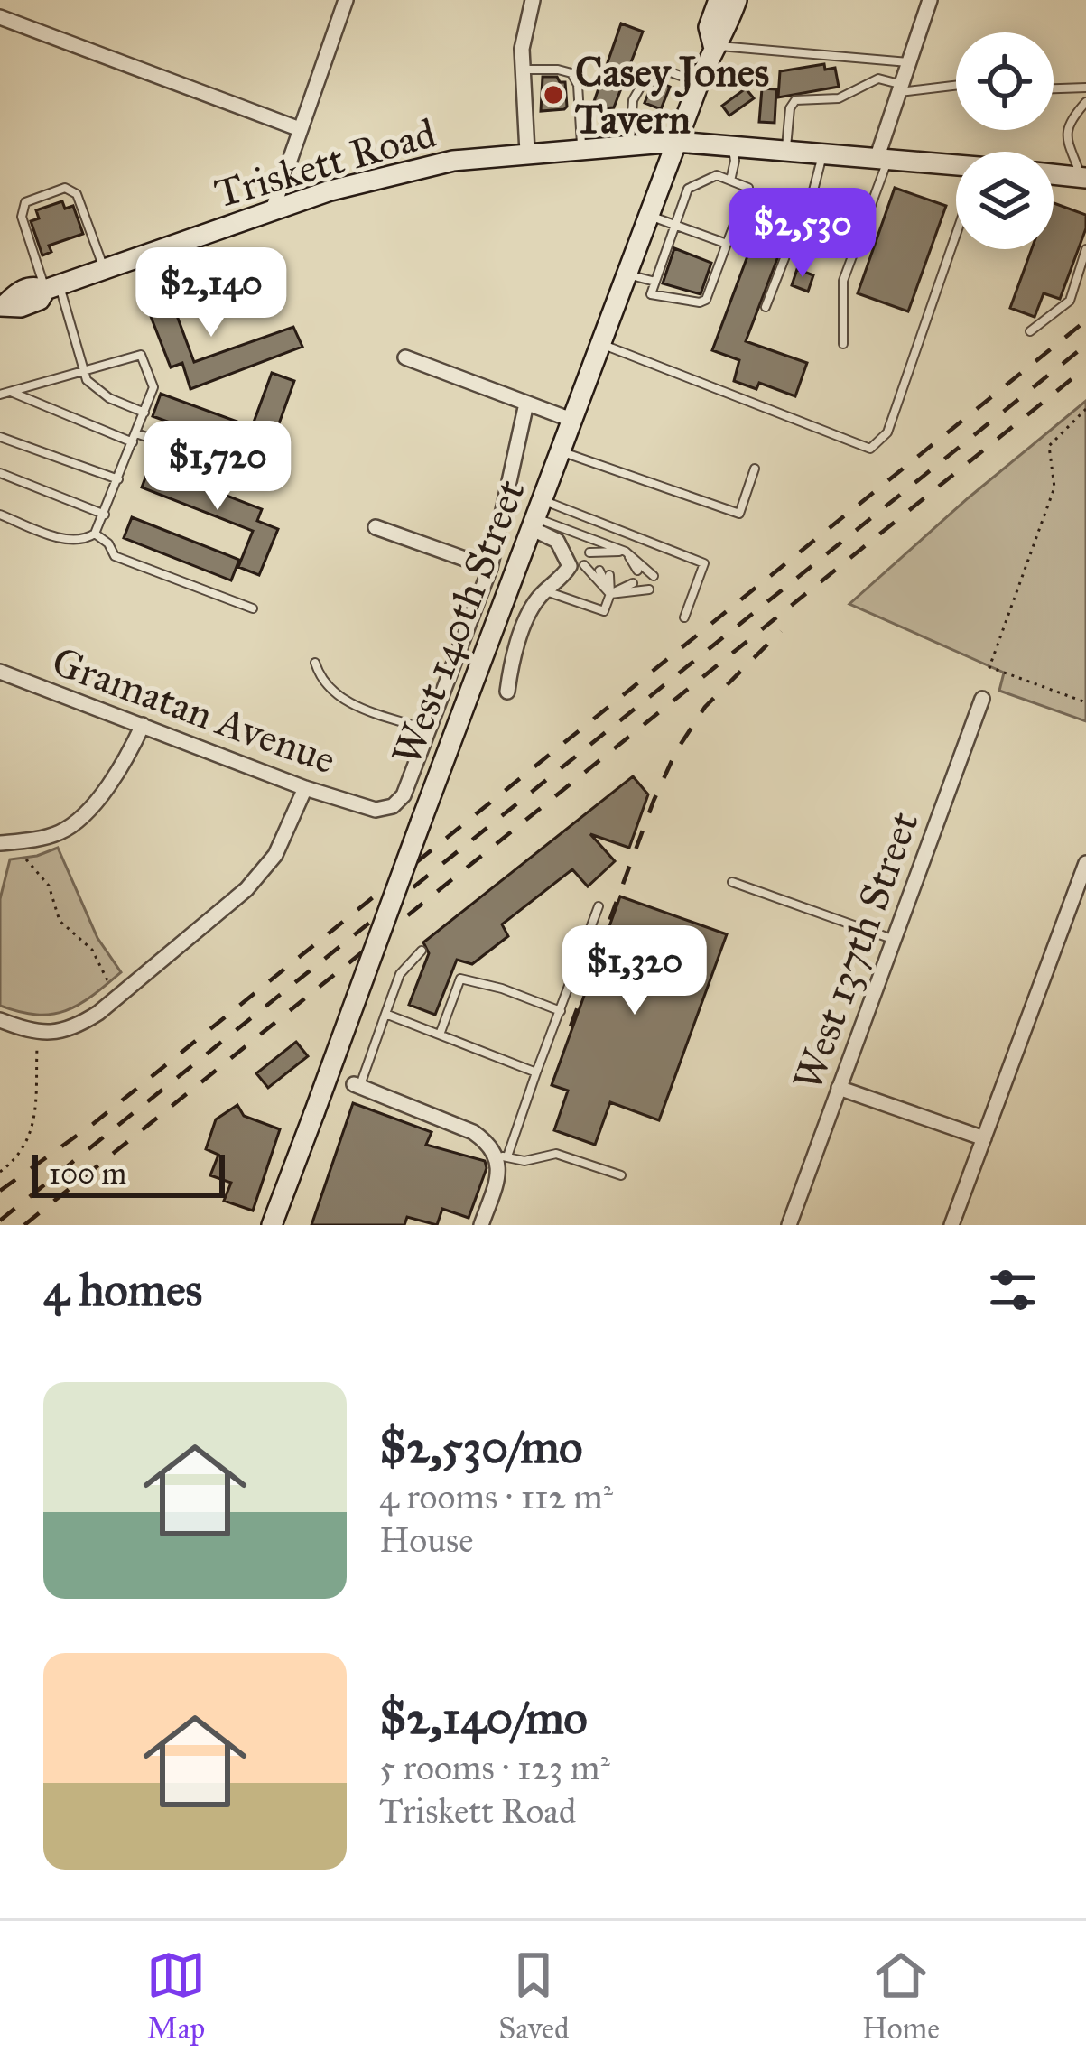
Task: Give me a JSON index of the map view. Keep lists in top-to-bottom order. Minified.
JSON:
{"streets":{"main road":["Triskett Road","West 140th Street"],"street":["Gramatan Avenue","West 137th Street"]},"crossings":[["Triskett Road","West 140th Street"]],"places":["Casey Jones Tavern"],"scale_bar":"100 m","page":{"price":["$2,530","$2,140","$1,720","$1,320"],"scale":"100 m","heading":"4 homes","list":[{"name":"$2,530/mo","note":"4 rooms · 112 m² · House"},{"name":"$2,140/mo","note":"5 rooms · 123 m² · Triskett Road"}],"tabs":["Map","Saved","Home"]}}
